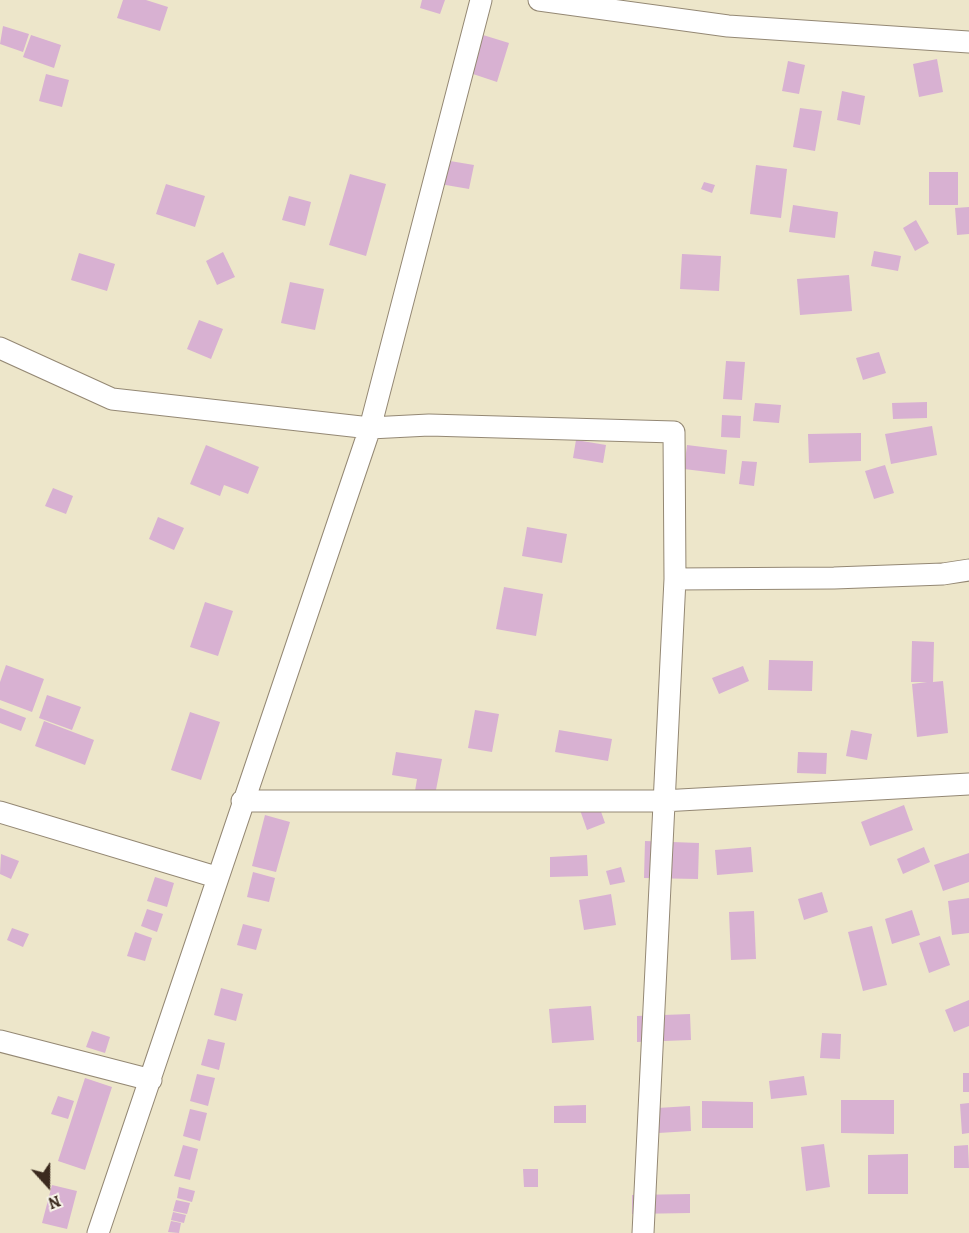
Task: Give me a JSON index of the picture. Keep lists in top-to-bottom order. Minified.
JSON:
{"north":"bottom"}
